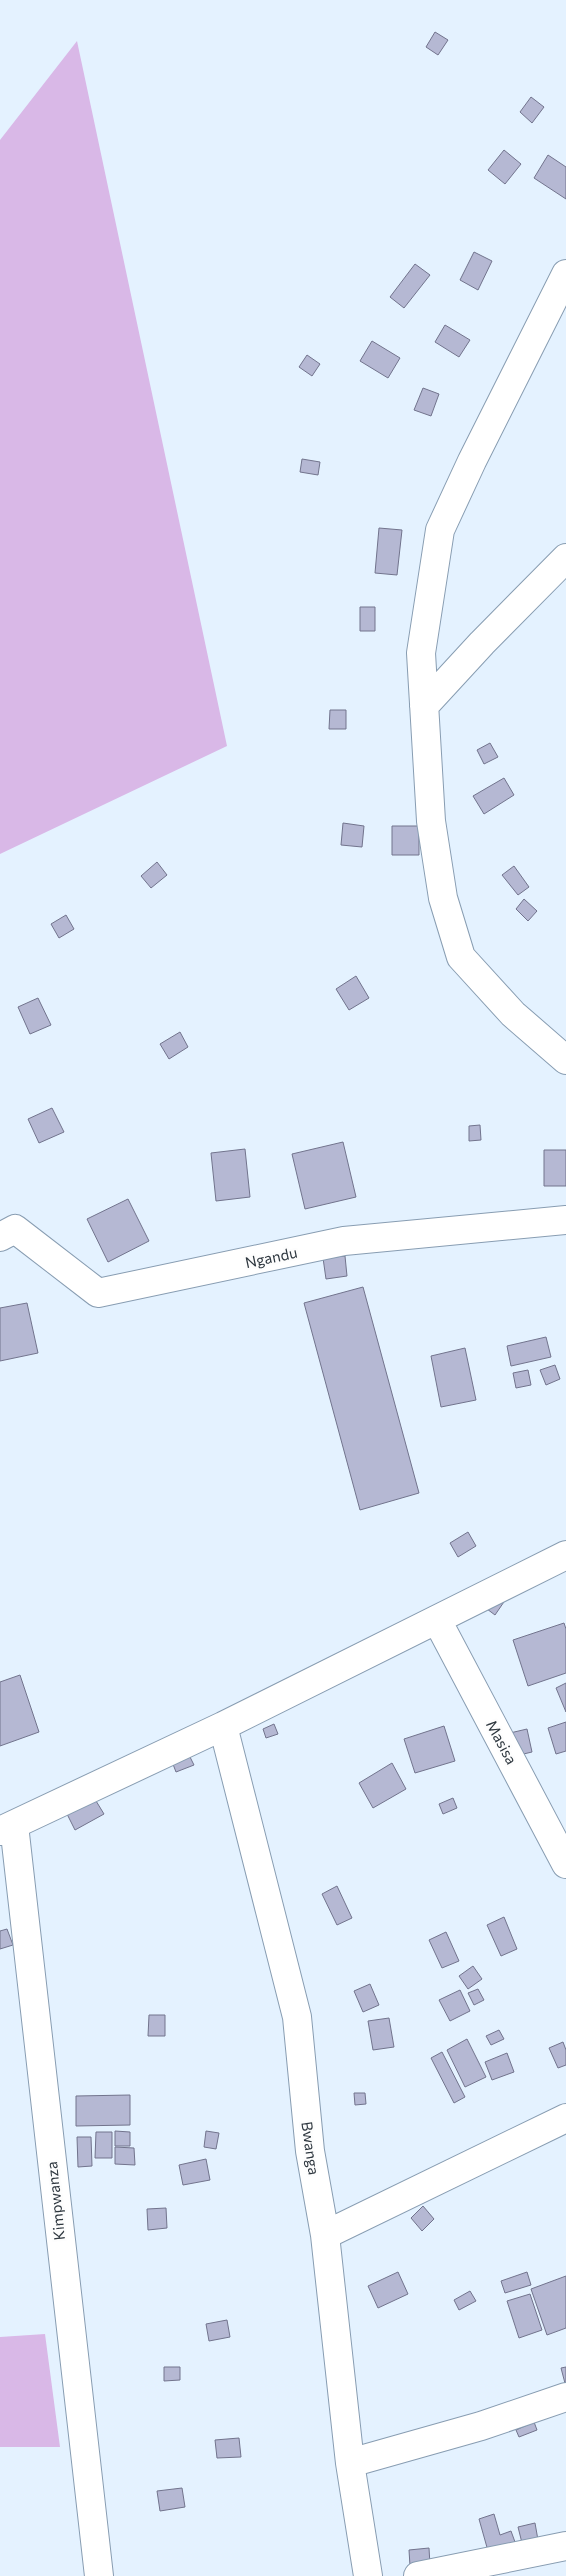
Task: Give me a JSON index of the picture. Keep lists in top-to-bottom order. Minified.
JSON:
{"streets":{"street":["Ngandu","Masisa","Bwanga","Kimpwanza"]}}
